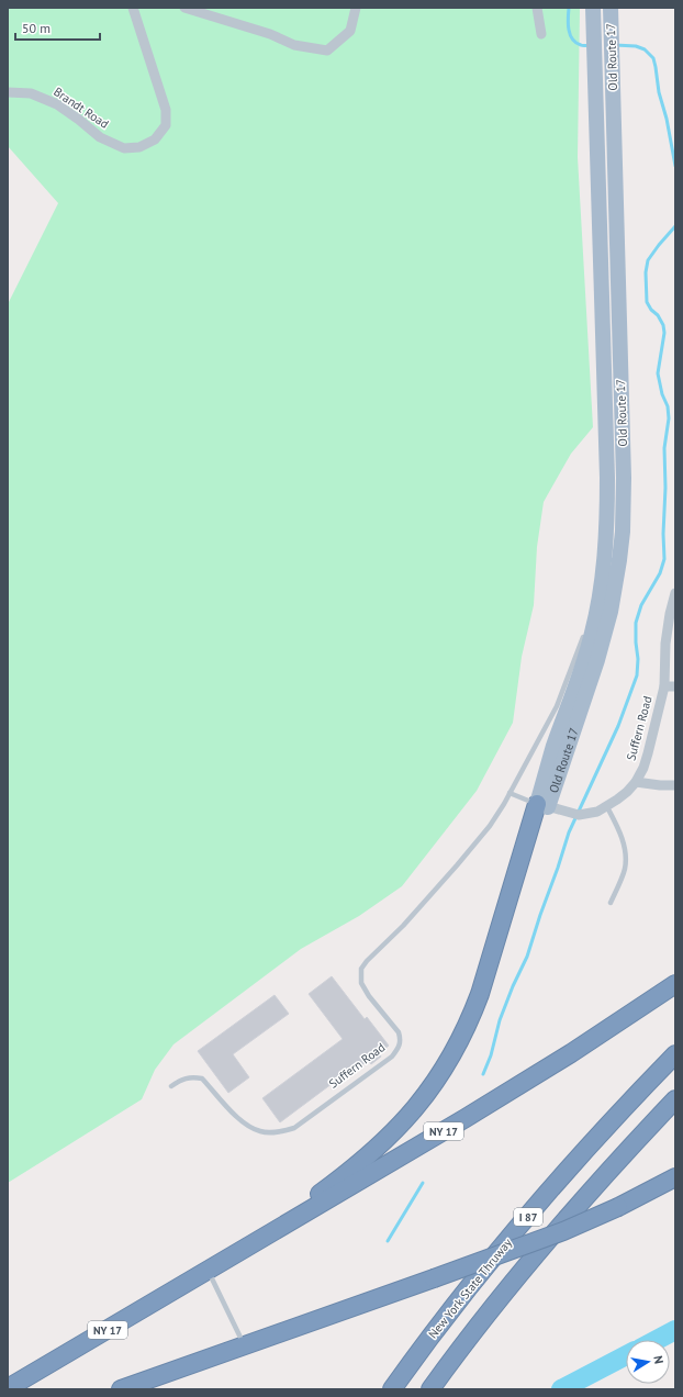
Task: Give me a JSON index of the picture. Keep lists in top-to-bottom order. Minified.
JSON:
{"streets":{"highway":["NY 17","I 87","New York State Thruway"],"main road":["Old Route 17"],"street":["Brandt Road","Suffern Road"]},"crossings":[["Old Route 17","Suffern Road"]],"scale_bar":"50 m","north":"right"}
